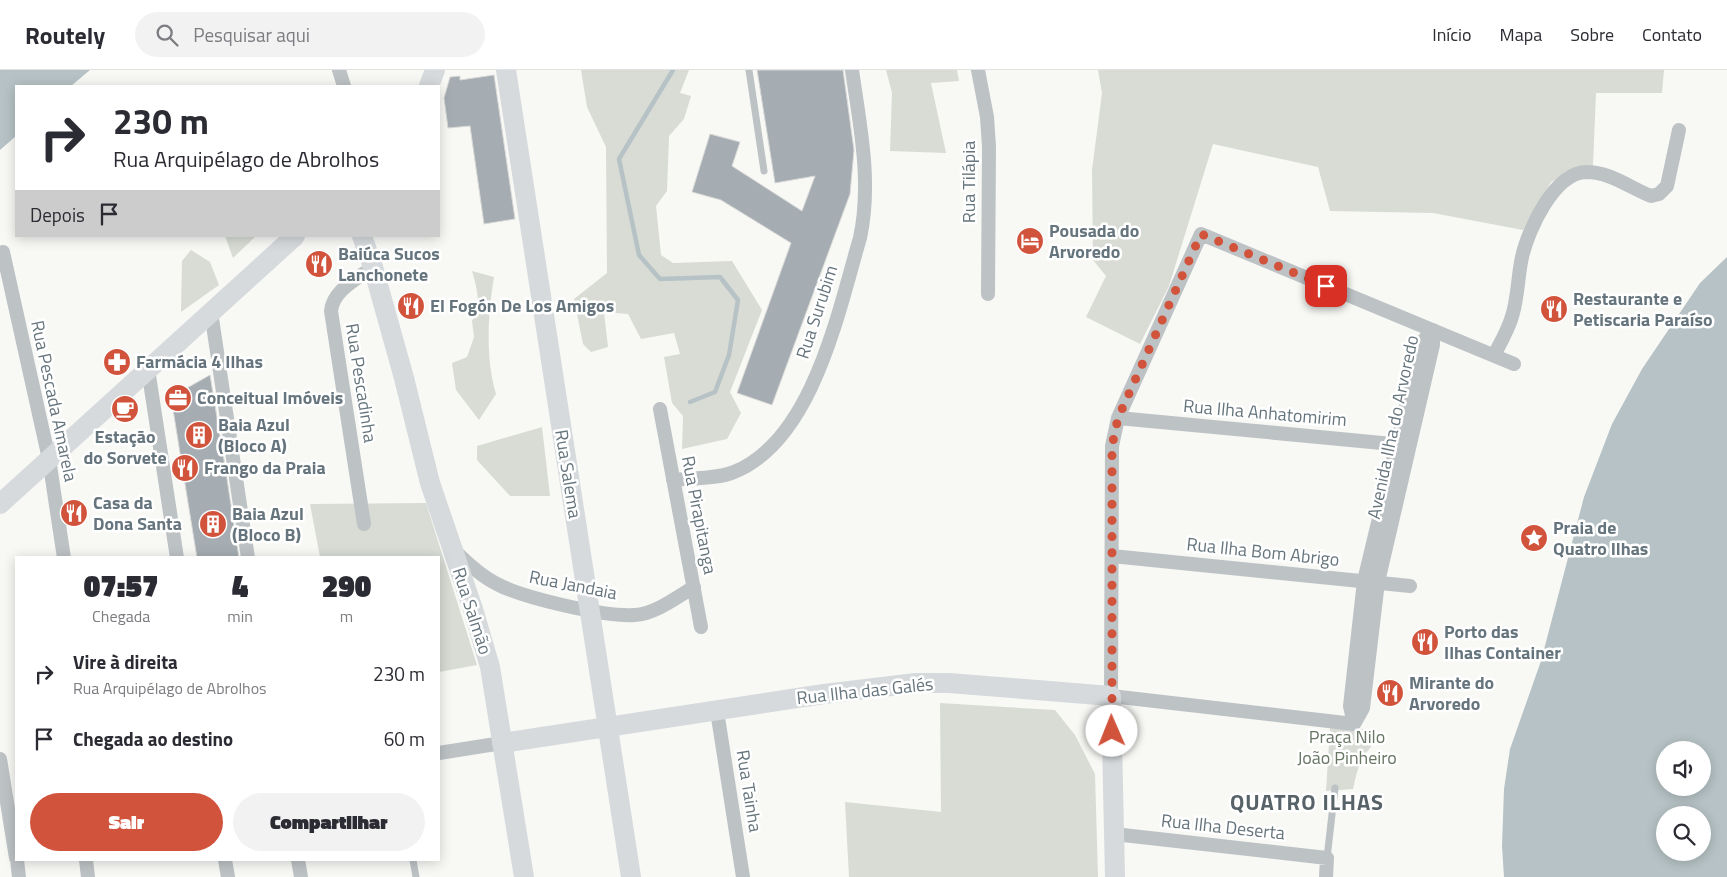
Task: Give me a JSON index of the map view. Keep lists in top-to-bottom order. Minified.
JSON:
{"streets":{"main road":["Rua Salema","Rua Salmão","Rua Ilha das Galés"],"street":["Rua Tilápia","Rua Surubim","Rua Pescadinha","Rua Pescada Amarela","Rua Ilha Anhatomirim","Avenida Ilha do Arvoredo","Rua Pirapitanga","Rua Ilha Bom Abrigo","Rua Jandaia","Rua Tainha","Rua Ilha Deserta"]},"crossings":[["Rua Surubim","Rua Pirapitanga"],["Rua Pescadinha","Rua Salmão"],["Rua Ilha Anhatomirim","Avenida Ilha do Arvoredo"],["Avenida Ilha do Arvoredo","Rua Ilha Bom Abrigo"],["Avenida Ilha do Arvoredo","Rua Ilha das Galés"],["Rua Salema","Rua Jandaia"],["Rua Salema","Rua Ilha das Galés"],["Rua Pirapitanga","Rua Jandaia"],["Rua Jandaia","Rua Salmão"],["Rua Salmão","Rua Ilha das Galés"],["Rua Ilha das Galés","Rua Tainha"]],"districts":["QUATRO ILHAS"],"parks":["Praça Nilo João Pinheiro"],"places":{"hotel":["Pousada do Arvoredo"],"restaurant":["Baiúca Sucos Lanchonete","El Fogón De Los Amigos","Restaurante e Petiscaria Paraíso","Frango da Praia","Casa da Dona Santa","Porto das Ilhas Container","Mirante do Arvoredo"],"pharmacy":["Farmácia 4 Ilhas"],"office":["Conceitual Imóveis"],"cafe":["Estação do Sorvete"],"building":["Baia Azul (Bloco A)","Baia Azul (Bloco B)"],"place":["Praia de Quatro Ilhas"]},"page":{"header":"Routely","search":"Pesquisar aqui","nav":["Início","Mapa","Sobre","Contato"],"turn":["230 m","Rua Arquipélago de Abrolhos"],"then":"Depois","eta":["07:57","Chegada","4","min","290","m"],"list":[{"name":"Vire à direita","note":"Rua Arquipélago de Abrolhos","value":"230 m"},{"name":"Chegada ao destino","value":"60 m"}],"buttons":["Sair","Compartilhar"]}}
